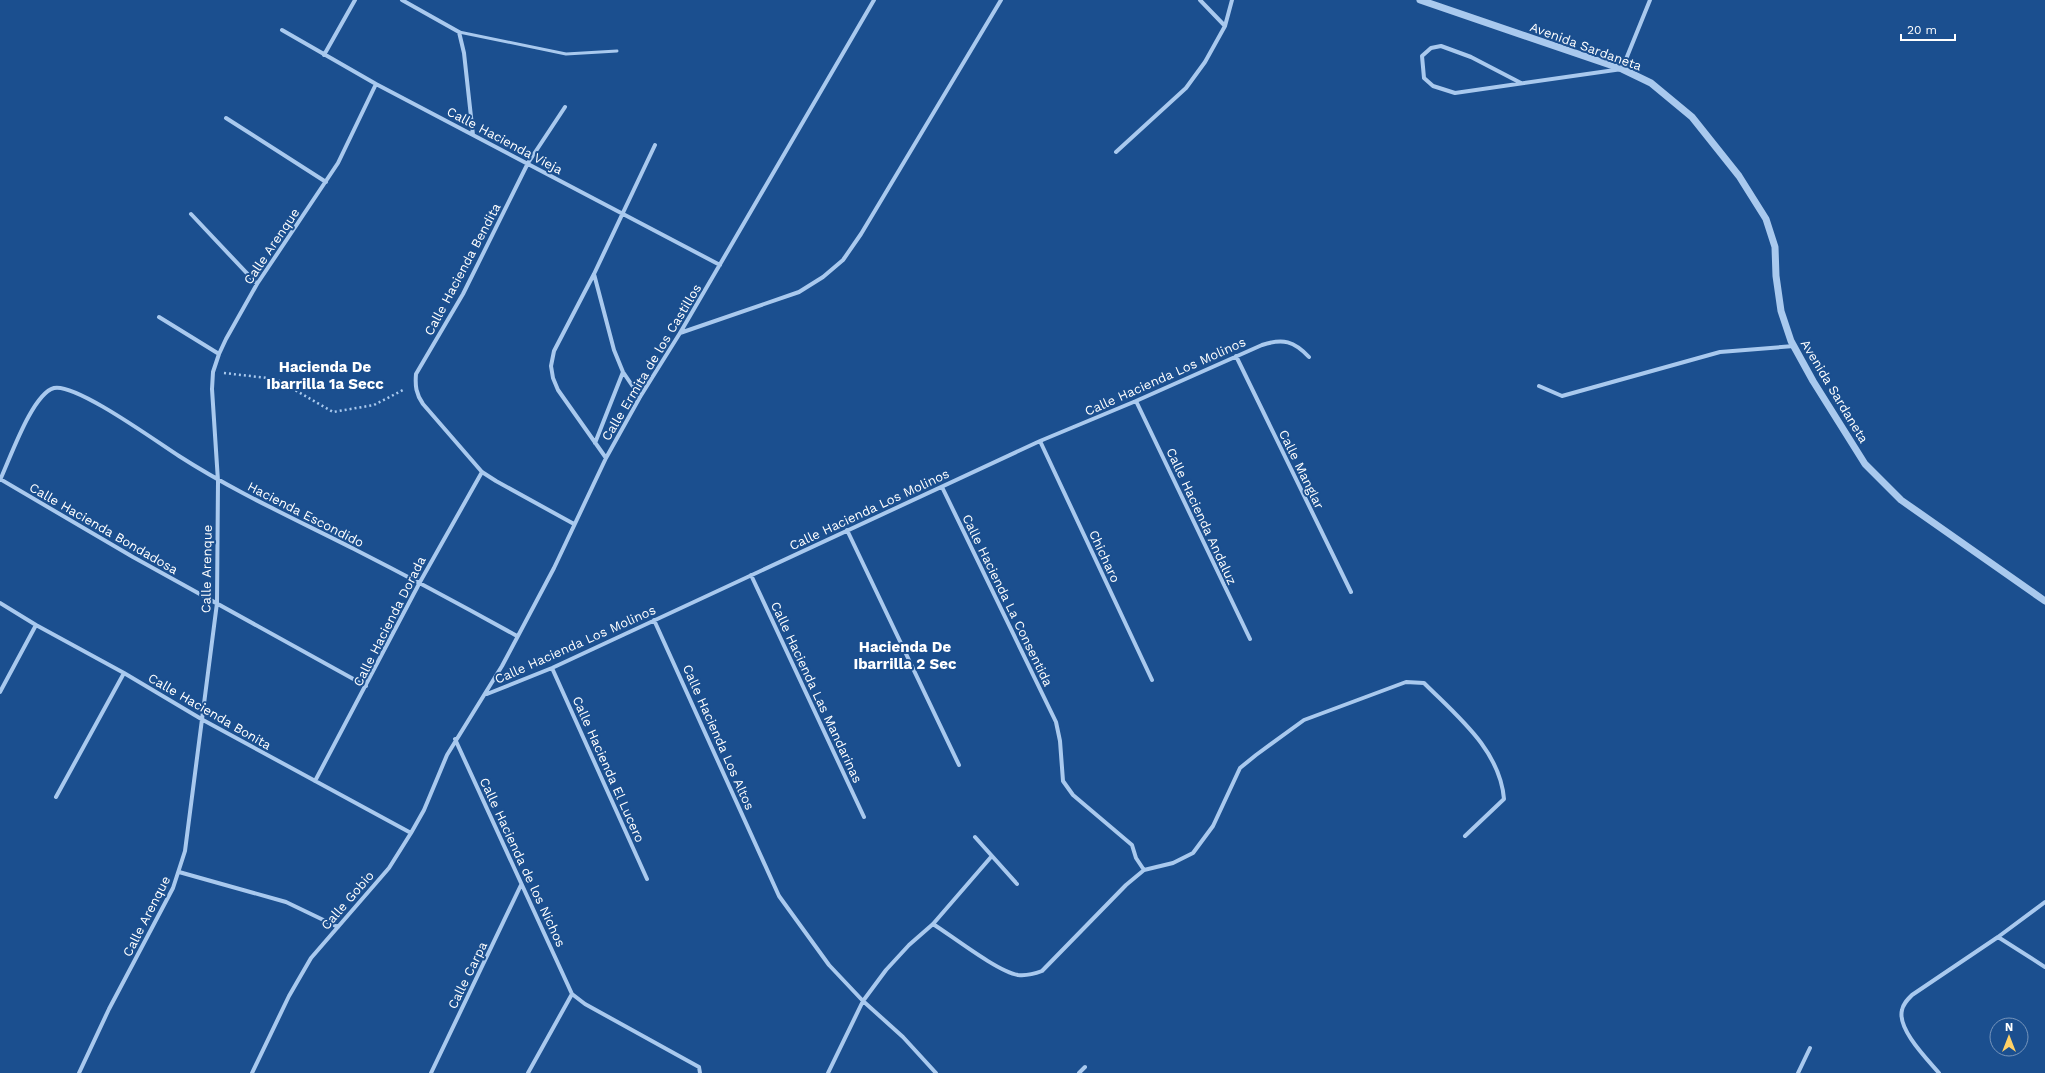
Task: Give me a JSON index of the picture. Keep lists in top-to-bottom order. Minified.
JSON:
{"streets":{"street":["Avenida Sardaneta","Calle Hacienda Vieja","Calle Arenque","Calle Hacienda Bendita","Calle Ermita de los Castillos","Calle Hacienda Los Molinos","Calle Manglar","Hacienda Escondido","Calle Hacienda Andaluz","Calle Hacienda Bondadosa","Chicharo","Calle Hacienda La Consentida","Calle Hacienda Dorada","Calle Hacienda Las Mandarinas","Calle Hacienda Bonita","Calle Hacienda Los Altos","Calle Hacienda El Lucero","Calle Hacienda de los Nichos","Calle Gobio","Calle Carpa"]},"crossings":[["Calle Hacienda Vieja","Calle Arenque"],["Calle Hacienda Vieja","Calle Hacienda Bendita"],["Calle Hacienda Vieja","Calle Ermita de los Castillos"],["Calle Arenque","Hacienda Escondido"],["Calle Arenque","Calle Hacienda Bondadosa"],["Calle Arenque","Calle Hacienda Bonita"],["Calle Ermita de los Castillos","Calle Hacienda Los Molinos"],["Calle Ermita de los Castillos","Hacienda Escondido"],["Calle Ermita de los Castillos","Calle Hacienda de los Nichos"],["Calle Ermita de los Castillos","Calle Gobio"],["Calle Hacienda Los Molinos","Calle Manglar"],["Calle Hacienda Los Molinos","Calle Hacienda Andaluz"],["Calle Hacienda Los Molinos","Chicharo"],["Calle Hacienda Los Molinos","Calle Hacienda La Consentida"],["Calle Hacienda Los Molinos","Calle Hacienda Las Mandarinas"],["Calle Hacienda Los Molinos","Calle Hacienda Los Altos"],["Calle Hacienda Los Molinos","Calle Hacienda El Lucero"],["Hacienda Escondido","Calle Hacienda Bondadosa"],["Hacienda Escondido","Calle Hacienda Dorada"],["Calle Hacienda Bondadosa","Calle Hacienda Dorada"],["Calle Hacienda Dorada","Calle Hacienda Bonita"],["Calle Hacienda Bonita","Calle Gobio"],["Calle Hacienda de los Nichos","Calle Gobio"],["Calle Hacienda de los Nichos","Calle Carpa"]],"districts":["Hacienda De Ibarrilla 1a Secc","Hacienda De Ibarrilla 2 Sec"],"scale_bar":"20 m","north":"top"}
